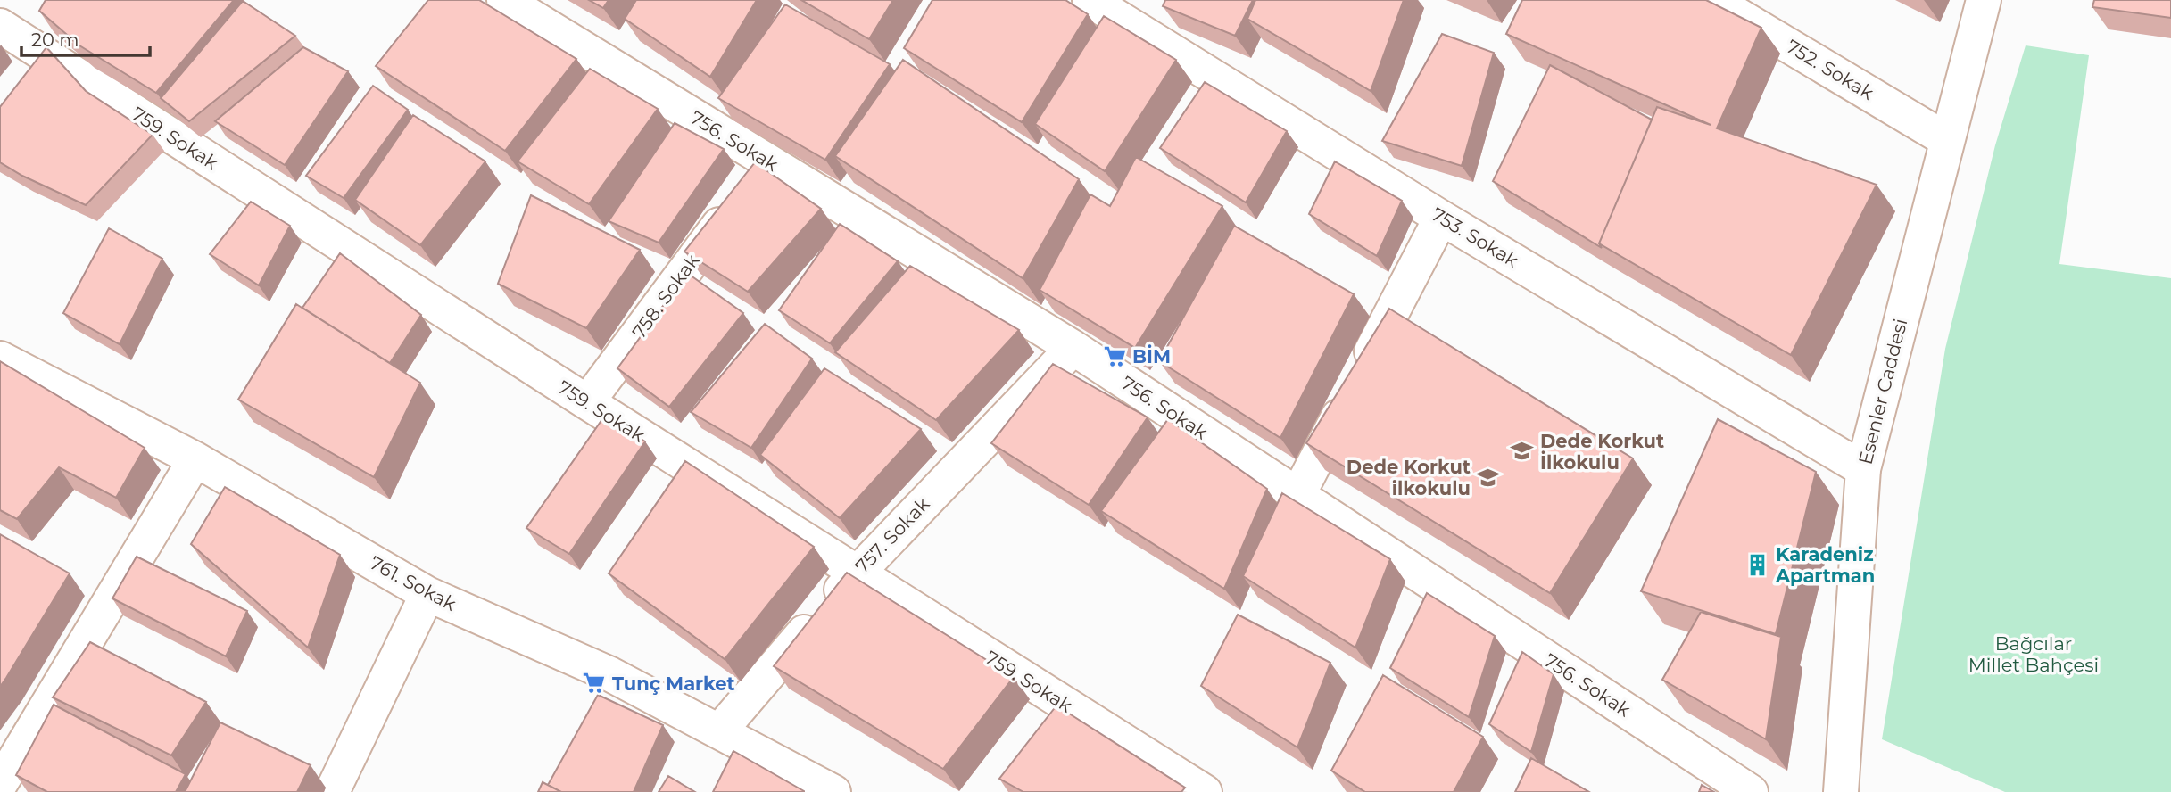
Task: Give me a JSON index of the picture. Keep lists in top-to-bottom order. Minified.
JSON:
{"streets":{"street":["752. Sokak","759. Sokak","756. Sokak","753. Sokak","758. Sokak","Esenler Caddesi","757. Sokak","761. Sokak"]},"crossings":[["752. Sokak","Esenler Caddesi"],["759. Sokak","758. Sokak"],["759. Sokak","757. Sokak"],["756. Sokak","758. Sokak"],["756. Sokak","757. Sokak"],["753. Sokak","Esenler Caddesi"],["757. Sokak","761. Sokak"]],"parks":["Bağcılar Millet Bahçesi"],"places":{"supermarket":["BİM","Tunç Market"],"school or university":["Dede Korkut İlkokulu","Dede Korkut ilkokulu"],"building":["Karadeniz Apartman"]},"scale_bar":"20 m"}
